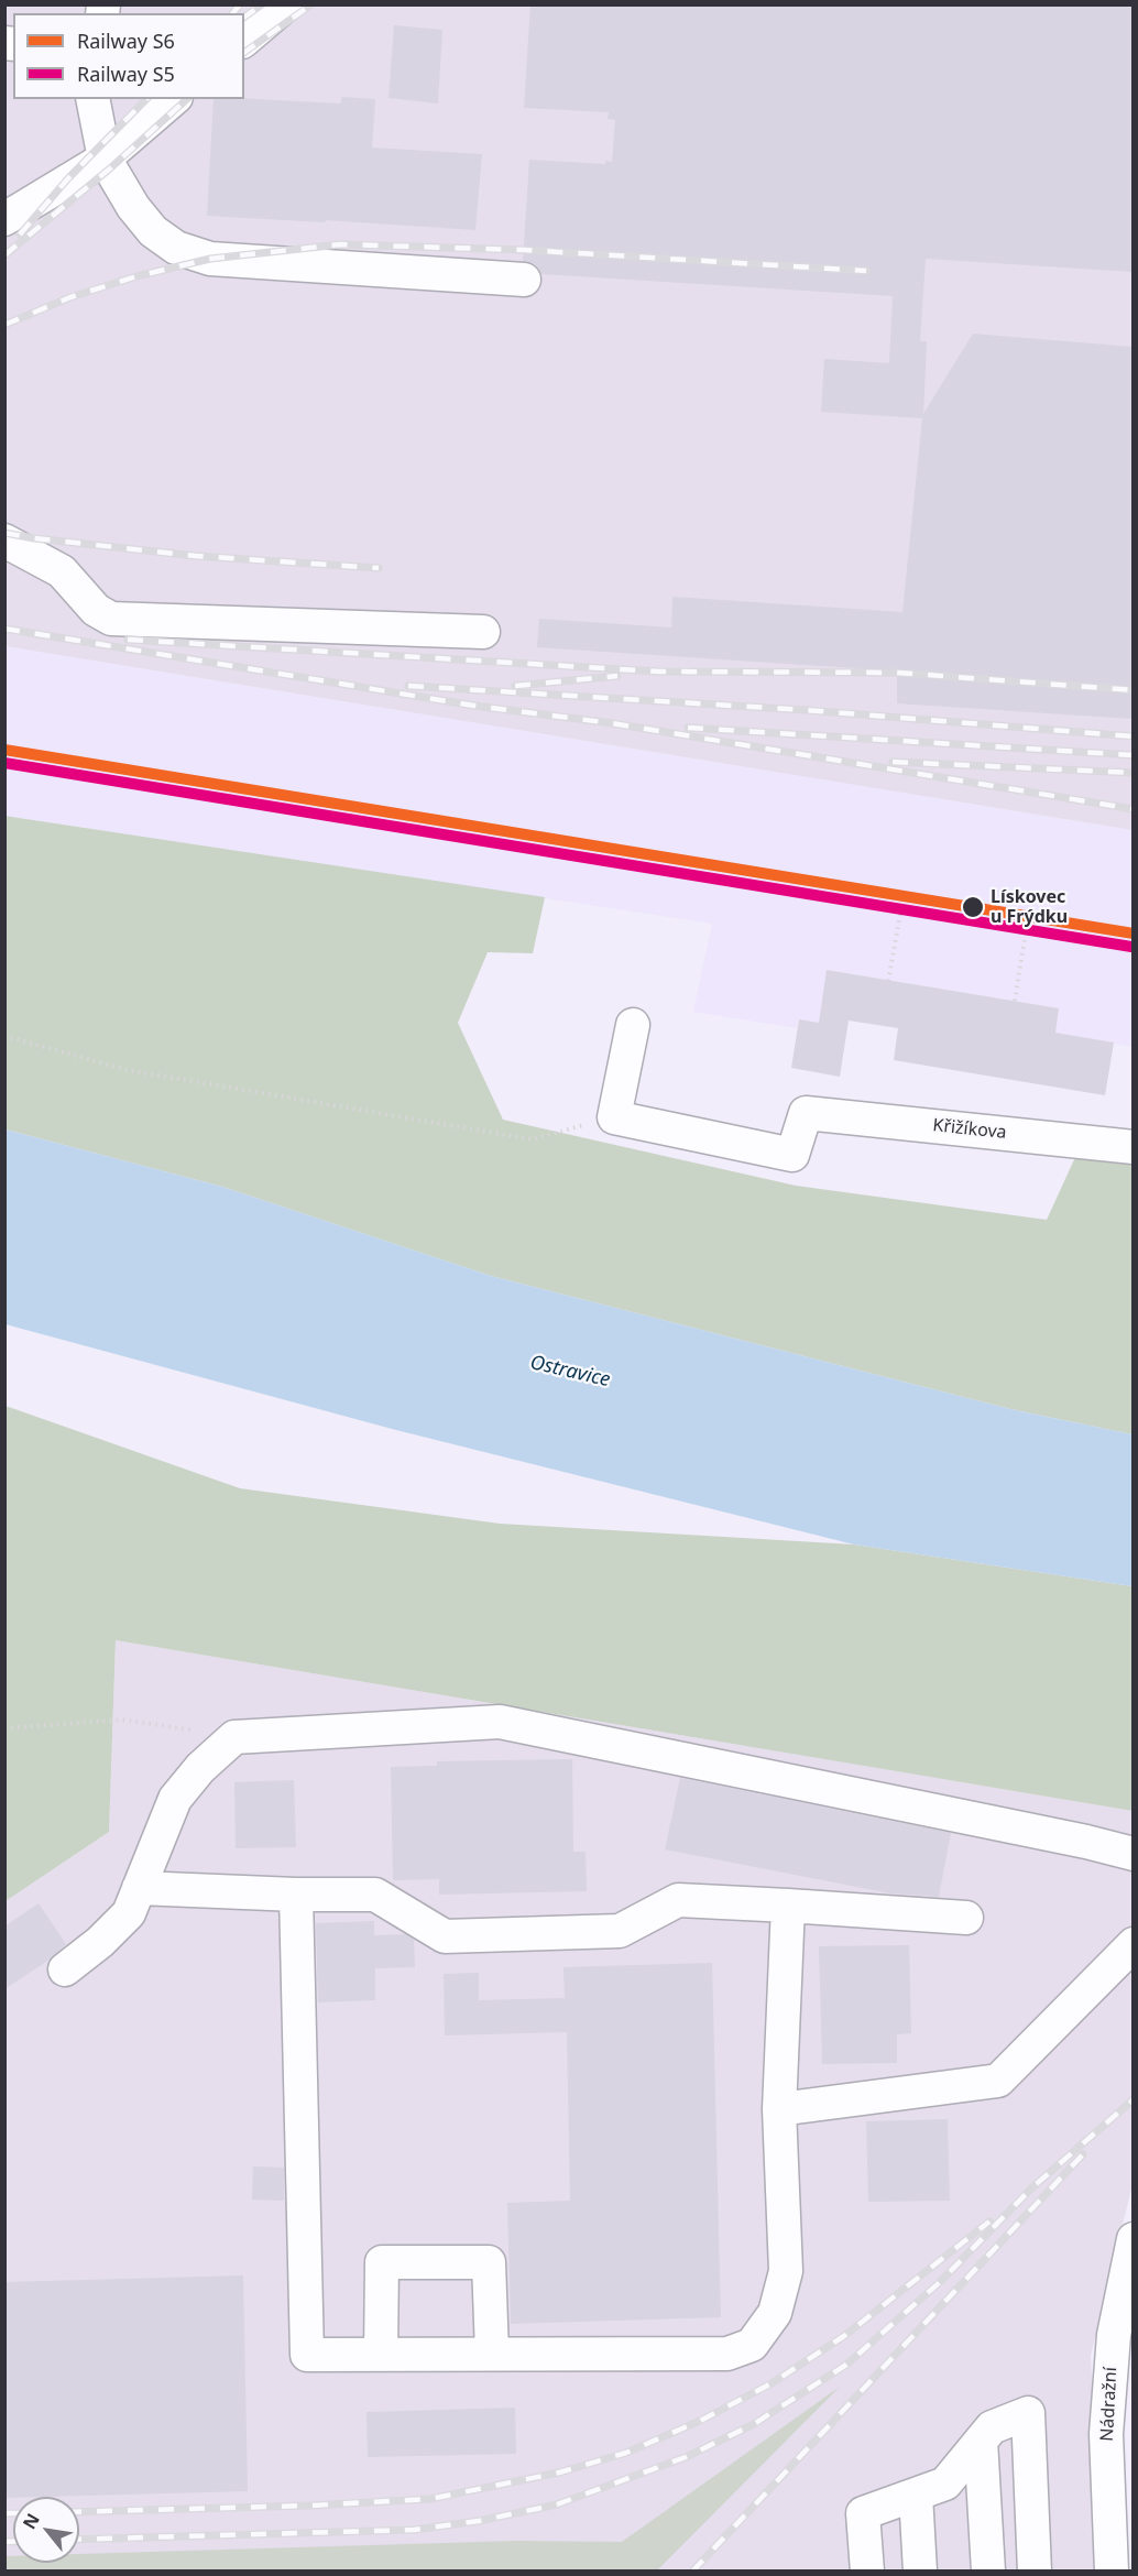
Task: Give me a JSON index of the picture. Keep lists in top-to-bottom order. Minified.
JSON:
{"streets":{"street":["Křižíkova","Nádražní"]},"water":["Ostravice"],"places":["Lískovec u Frýdku"],"lines":["rail line S6","rail line S5"],"legend":["Railway S6","Railway S5"],"north":"top left"}
